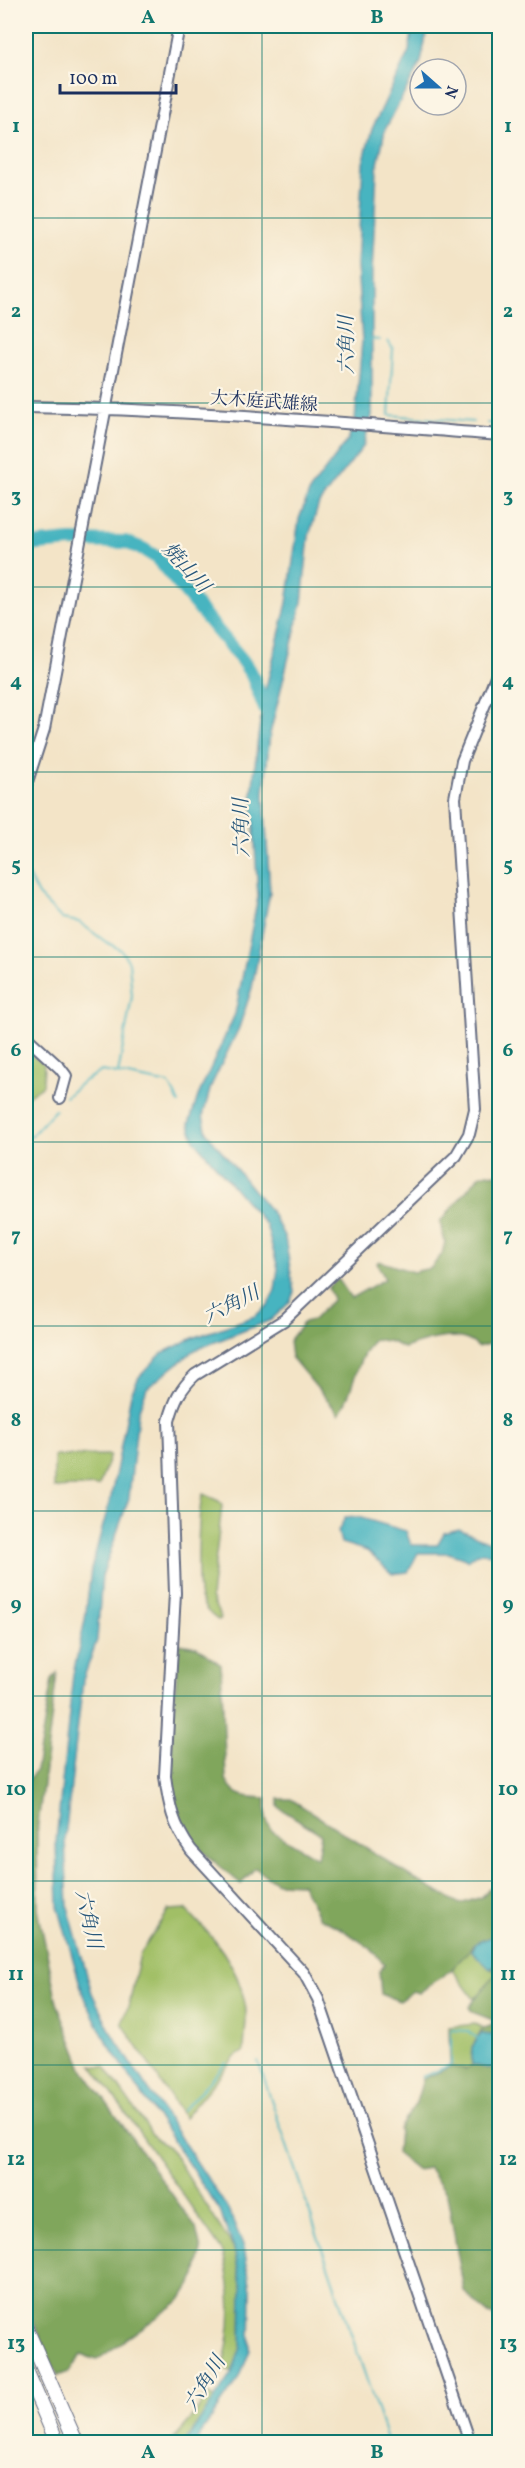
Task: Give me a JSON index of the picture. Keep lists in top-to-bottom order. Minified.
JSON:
{"streets":{"street":["大木庭武雄線"]},"water":["六角川","焼山川"],"scale_bar":"100 m","north":"right","grid":{"columns":["A","B"],"rows":["1","2","3","4","5","6","7","8","9","10","11","12","13"]}}
